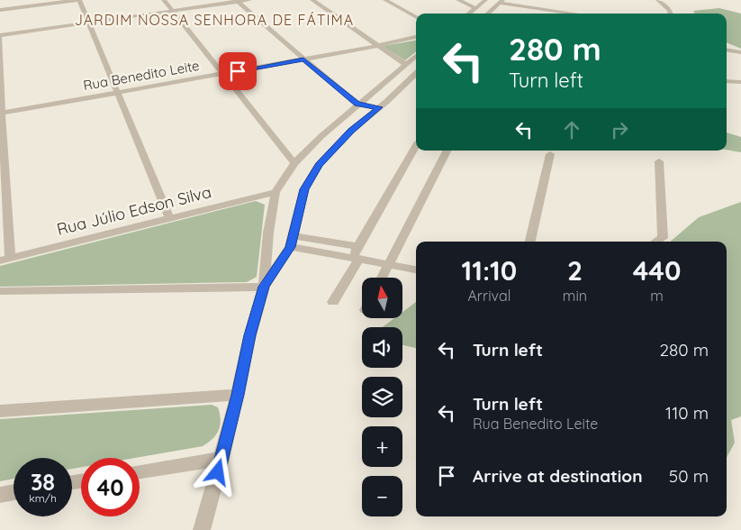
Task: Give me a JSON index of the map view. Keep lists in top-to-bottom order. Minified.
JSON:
{"streets":{"street":["Rua Benedito Leite","Rua Júlio Edson Silva"]},"districts":["JARDIM NOSSA SENHORA DE FÁTIMA"],"north":"top","page":{"turn":["280 m","Turn left"],"eta":["11:10","Arrival","2","min","440","m"],"map_buttons":["+","−"],"list":[{"name":"Turn left","value":"280 m"},{"name":"Turn left","note":"Rua Benedito Leite","value":"110 m"},{"name":"Arrive at destination","value":"50 m"}],"speed":"38 km/h","limit":"40"}}
